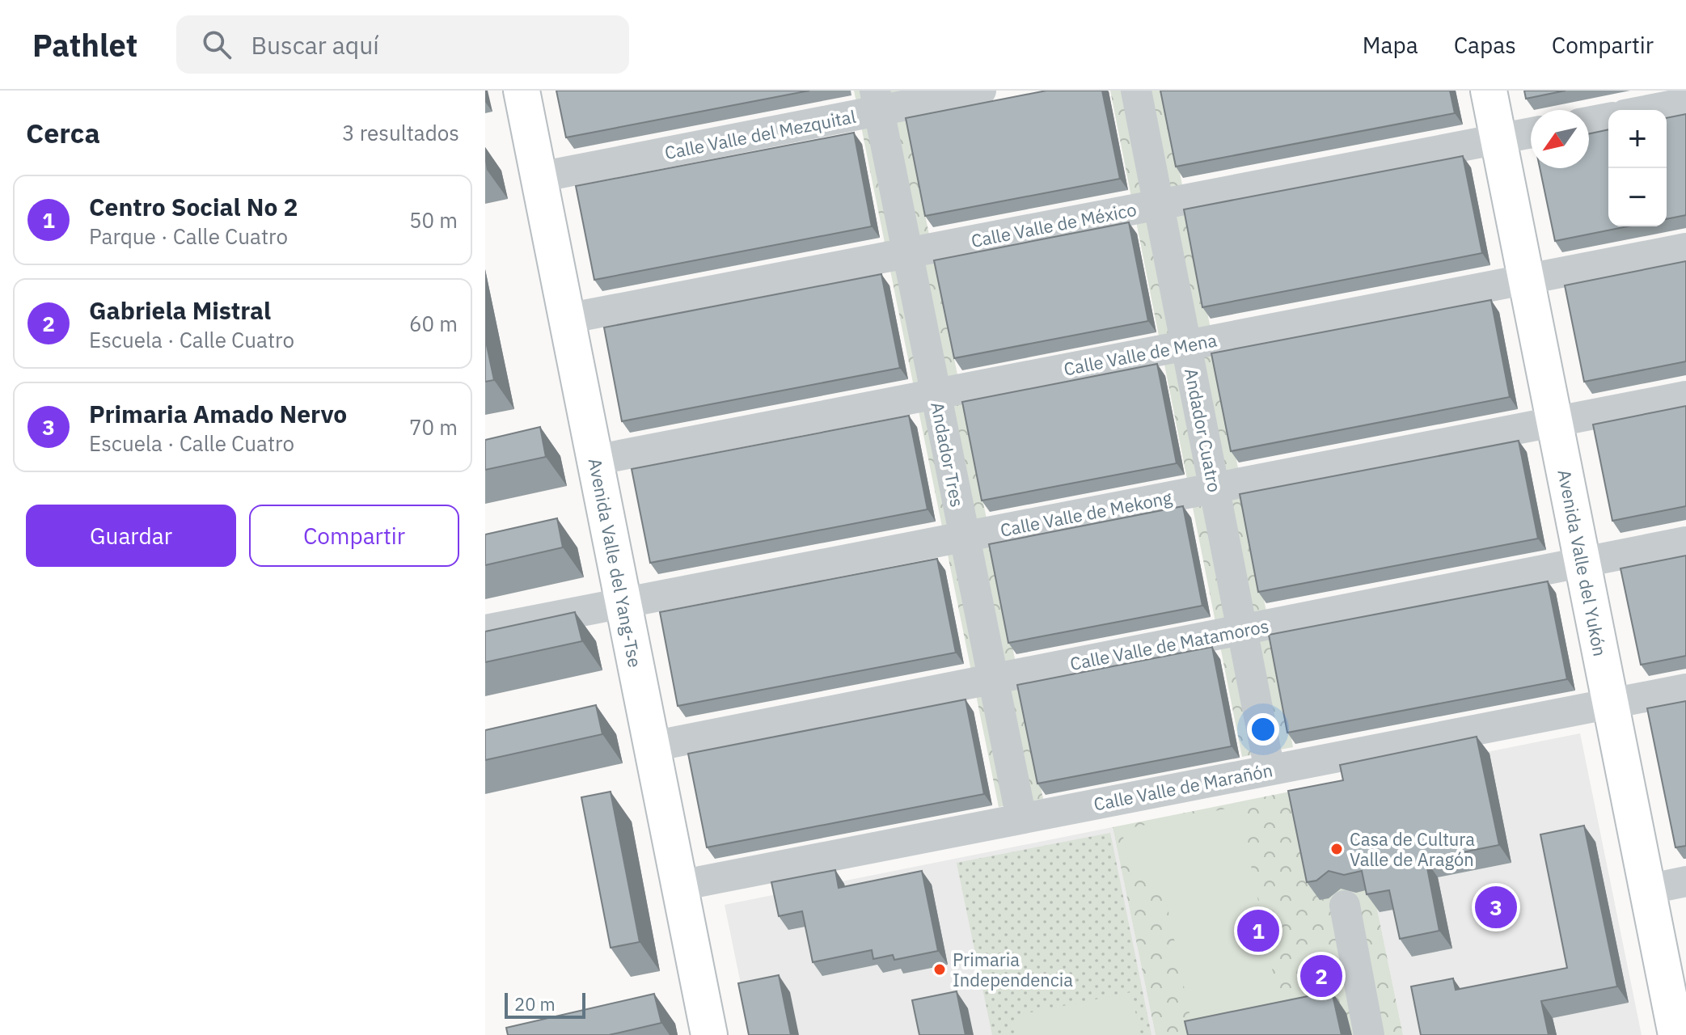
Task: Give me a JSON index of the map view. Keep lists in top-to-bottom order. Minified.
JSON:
{"streets":{"street":["Calle Valle del Mezquital","Calle Valle de México","Calle Valle de Mena","Andador Cuatro","Andador Tres","Calle Valle de Mekong","Avenida Valle del Yang-Tse","Avenida Valle del Yukón","Calle Valle de Matamoros","Calle Valle de Marañón"]},"crossings":[["Calle Valle del Mezquital","Andador Tres"],["Calle Valle del Mezquital","Avenida Valle del Yang-Tse"],["Calle Valle de México","Andador Cuatro"],["Calle Valle de México","Andador Tres"],["Calle Valle de México","Avenida Valle del Yang-Tse"],["Calle Valle de México","Avenida Valle del Yukón"],["Calle Valle de Mena","Andador Cuatro"],["Calle Valle de Mena","Andador Tres"],["Calle Valle de Mena","Avenida Valle del Yang-Tse"],["Calle Valle de Mena","Avenida Valle del Yukón"],["Andador Cuatro","Calle Valle de Mekong"],["Andador Cuatro","Calle Valle de Matamoros"],["Andador Cuatro","Calle Valle de Marañón"],["Andador Tres","Calle Valle de Mekong"],["Andador Tres","Calle Valle de Matamoros"],["Andador Tres","Calle Valle de Marañón"],["Calle Valle de Mekong","Avenida Valle del Yang-Tse"],["Calle Valle de Mekong","Avenida Valle del Yukón"],["Avenida Valle del Yang-Tse","Calle Valle de Matamoros"],["Avenida Valle del Yang-Tse","Calle Valle de Marañón"],["Avenida Valle del Yukón","Calle Valle de Matamoros"],["Avenida Valle del Yukón","Calle Valle de Marañón"]],"places":["Casa de Cultura Valle de Aragón","Primaria Independencia"],"scale_bar":"20 m","north":"bottom left","page":{"header":"Pathlet","search":"Buscar aquí","nav":["Mapa","Capas","Compartir"],"heading":["Cerca","3 resultados"],"map_buttons":["+","−"],"list":[{"mark":"1","name":"Centro Social No 2","note":"Parque · Calle Cuatro","value":"50 m"},{"mark":"2","name":"Gabriela Mistral","note":"Escuela · Calle Cuatro","value":"60 m"},{"mark":"3","name":"Primaria Amado Nervo","note":"Escuela · Calle Cuatro","value":"70 m"}],"buttons":["Guardar","Compartir"],"pins":["3","1","2"],"scale":"20 m"}}
